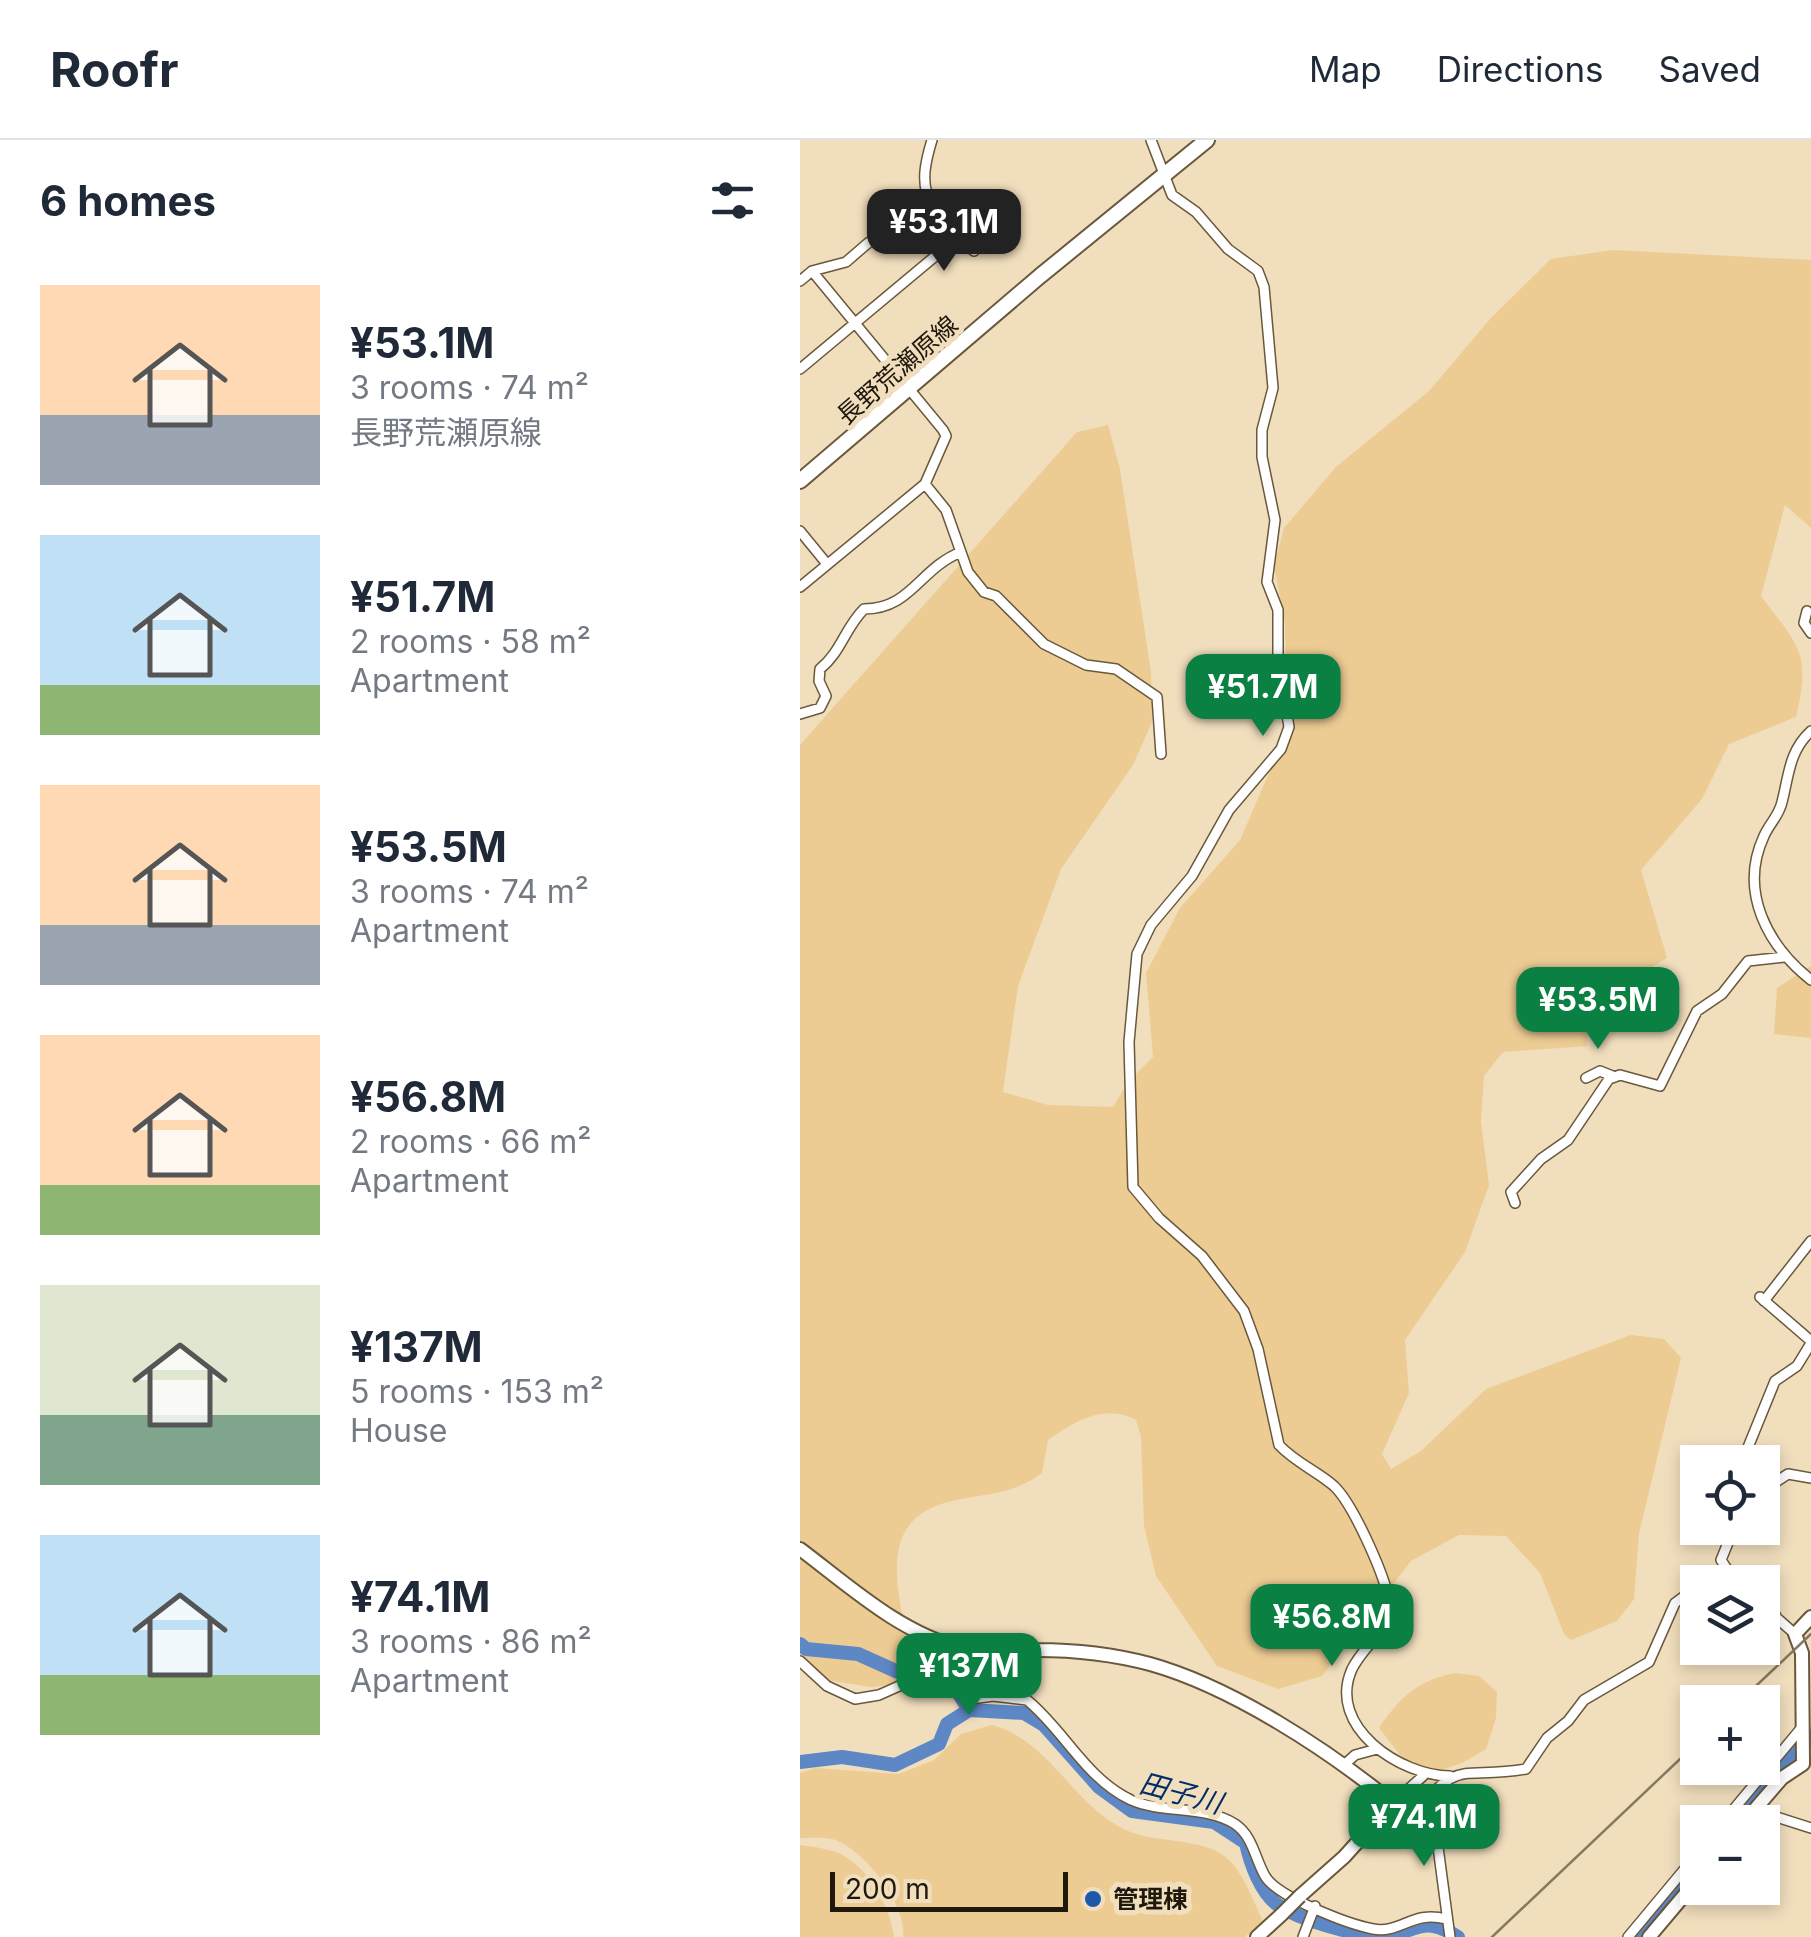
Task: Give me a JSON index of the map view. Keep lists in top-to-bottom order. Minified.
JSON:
{"streets":{"main road":["長野荒瀬原線"]},"water":["田子川"],"places":["管理棟"],"scale_bar":"200 m","page":{"header":"Roofr","nav":["Map","Directions","Saved"],"heading":"6 homes","price":["¥53.1M","¥51.7M","¥53.5M","¥56.8M","¥137M","¥74.1M"],"list":[{"name":"¥53.1M","note":"3 rooms · 74 m² · 長野荒瀬原線"},{"name":"¥51.7M","note":"2 rooms · 58 m² · Apartment"},{"name":"¥53.5M","note":"3 rooms · 74 m² · Apartment"},{"name":"¥56.8M","note":"2 rooms · 66 m² · Apartment"},{"name":"¥137M","note":"5 rooms · 153 m² · House"},{"name":"¥74.1M","note":"3 rooms · 86 m² · Apartment"}],"map_buttons":["+","−"],"scale":"200 m"}}
